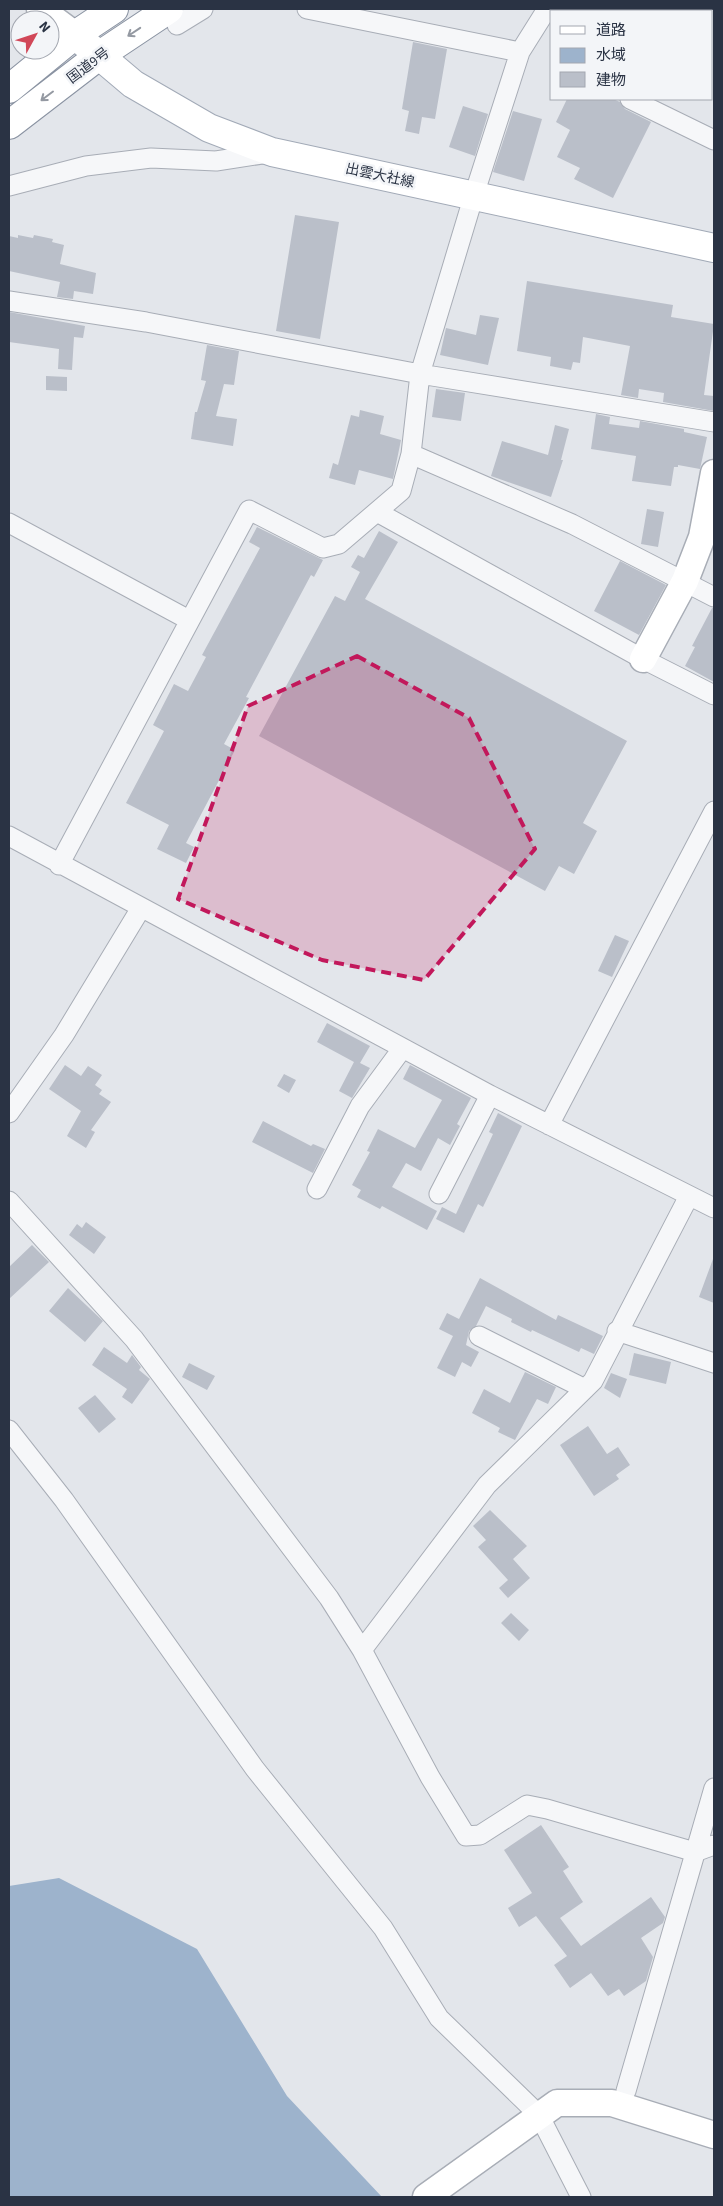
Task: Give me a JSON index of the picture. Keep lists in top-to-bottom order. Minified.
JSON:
{"streets":{"main road":["国道9号","出雲大社線"]},"crossings":[["国道9号","出雲大社線"]],"legend":["道路","水域","建物"],"north":"top right"}
